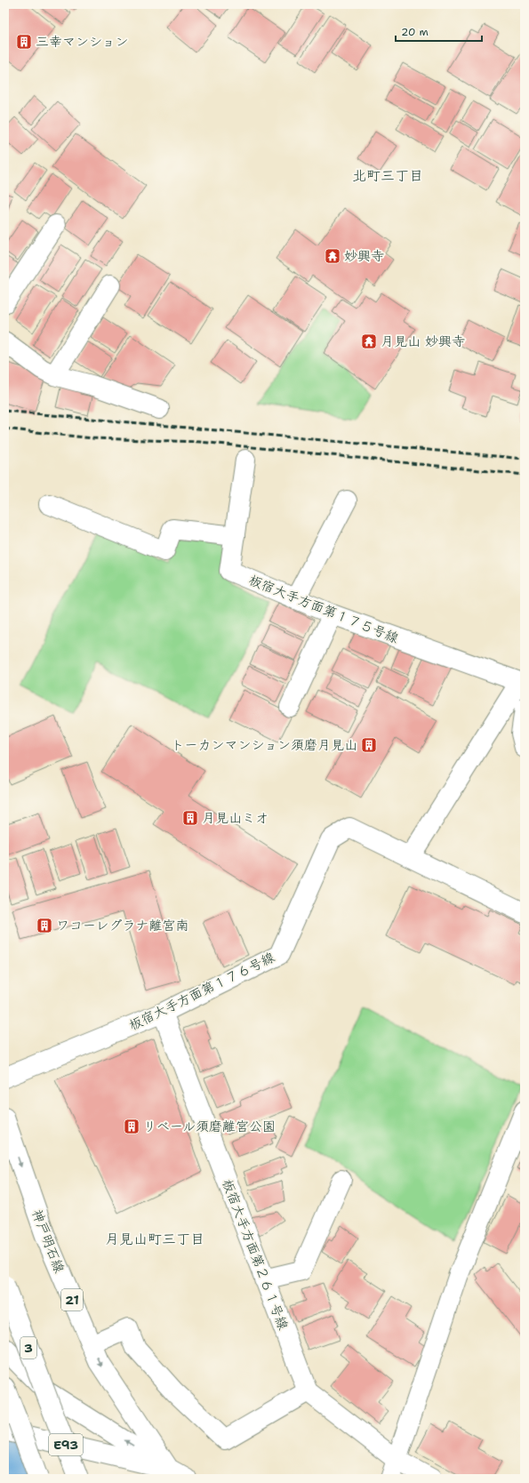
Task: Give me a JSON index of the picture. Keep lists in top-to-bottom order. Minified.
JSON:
{"streets":{"main road":["板宿大手方面第１７５号線","板宿大手方面第１７６号線","神戸明石線","板宿大手方面第２６１号線","21","3","E93"]},"crossings":[["板宿大手方面第１７６号線","板宿大手方面第２６１号線"],["神戸明石線","E93"],["3","E93"]],"districts":["北町三丁目","月見山町三丁目"],"places":{"building":["三幸マンション","トーカンマンション須磨月見山","月見山ミオ","ワコーレグラナ離宮南","リベール須磨離宮公園"],"temple":["妙興寺","月見山 妙興寺"]},"scale_bar":"20 m"}
